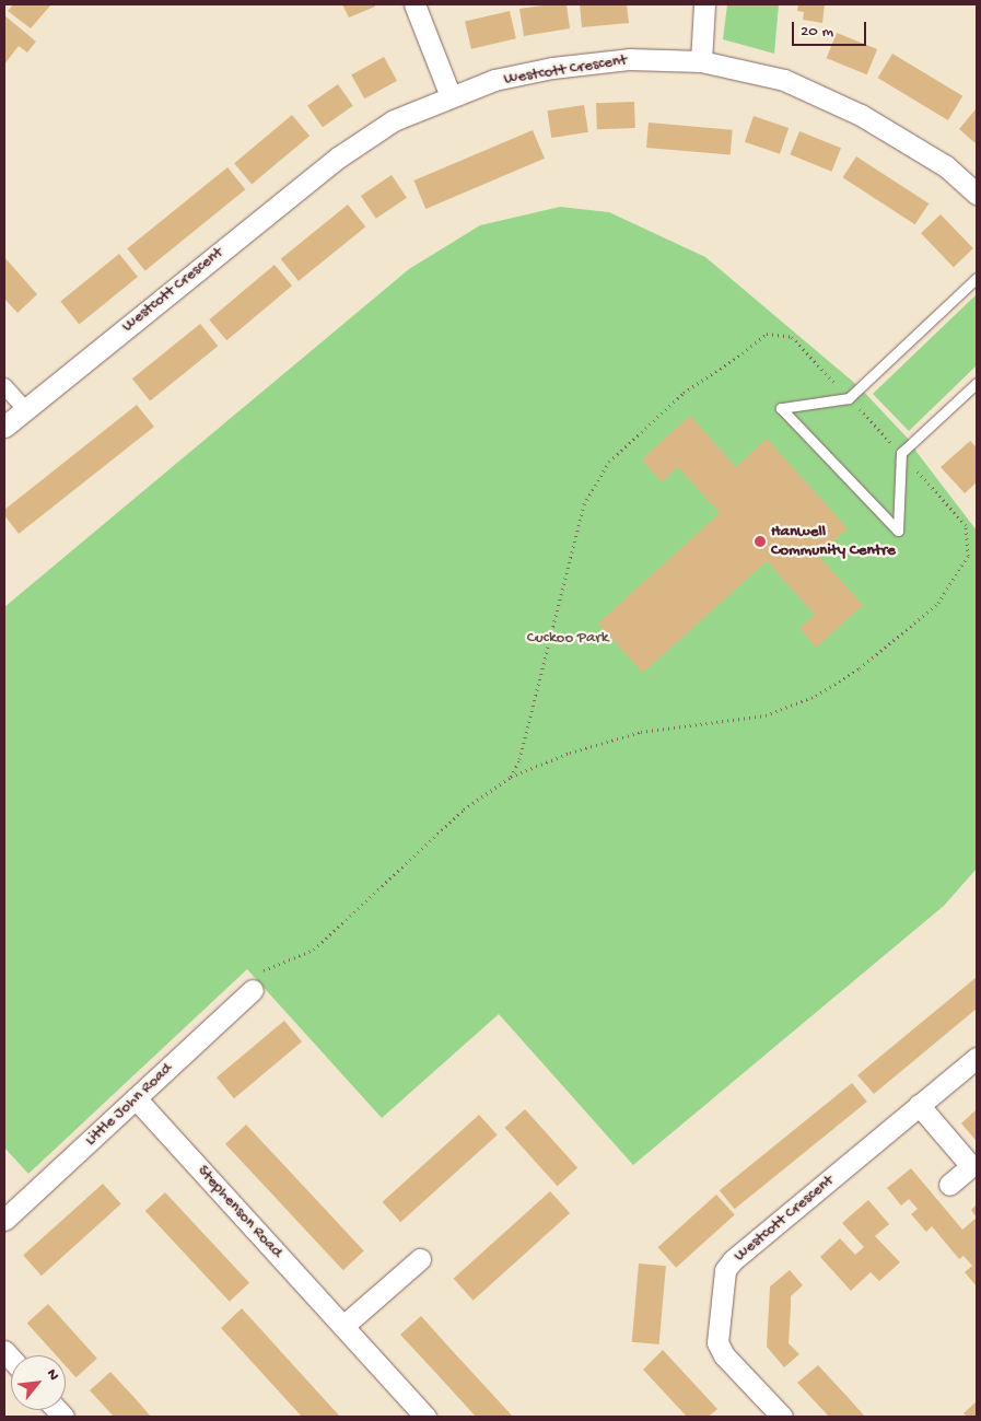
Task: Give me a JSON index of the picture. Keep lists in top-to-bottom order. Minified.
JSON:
{"streets":{"street":["Westcott Crescent","Little John Road","Stephenson Road"]},"crossings":[["Little John Road","Stephenson Road"]],"parks":["Cuckoo Park"],"places":["Hanwell Community Centre"],"scale_bar":"20 m","north":"top right"}
